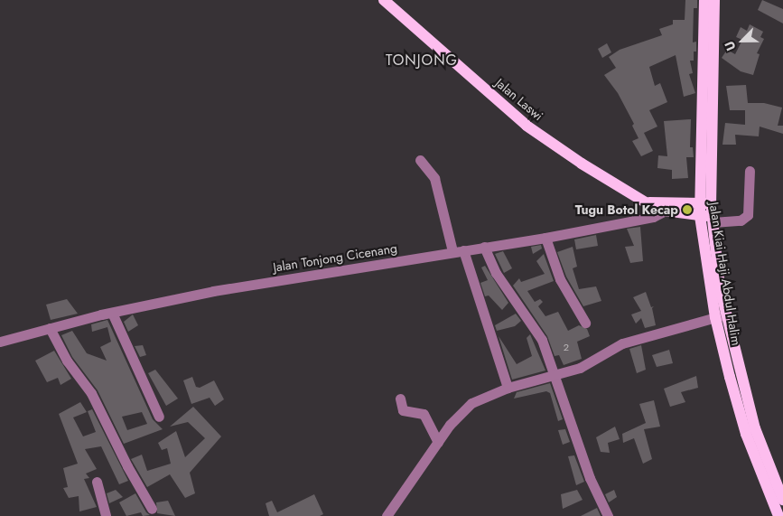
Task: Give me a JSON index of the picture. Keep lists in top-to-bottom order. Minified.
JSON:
{"streets":{"main road":["Jalan Laswi","Jalan Kiai Haji Abdul Halim"],"street":["Jalan Tonjong Cicenang"]},"crossings":[["Jalan Laswi","Jalan Tonjong Cicenang"],["Jalan Laswi","Jalan Kiai Haji Abdul Halim"]],"districts":["TONJONG"],"places":["Tugu Botol Kecap"],"house_numbers":["2"],"north":"bottom left"}
